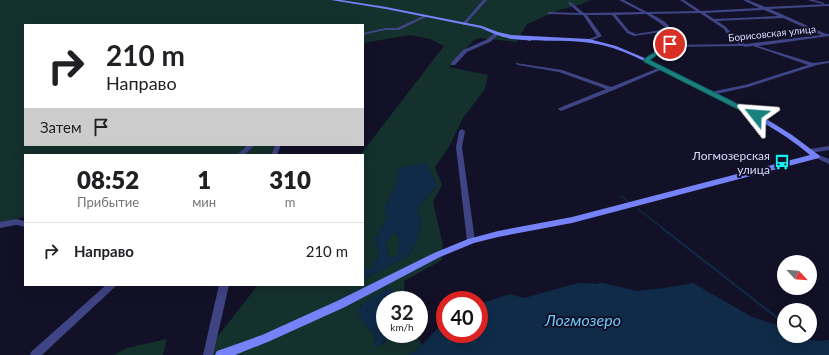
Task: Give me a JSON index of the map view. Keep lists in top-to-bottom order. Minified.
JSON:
{"streets":{"street":["Борисовская улица"]},"water":["Логмозеро"],"places":{"bus stop":["Логмозерская улица"]},"north":"bottom right","page":{"turn":["210 m","Направо"],"then":"Затем","eta":["08:52","Прибытие","1","мин","310","m"],"list":[{"name":"Направо","value":"210 m"}],"speed":"32 km/h","limit":"40"}}
